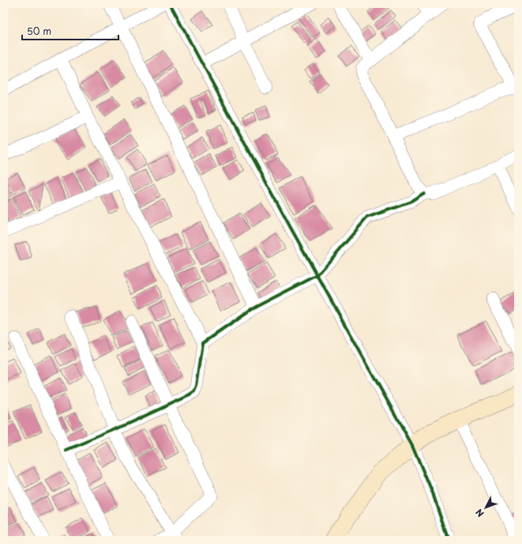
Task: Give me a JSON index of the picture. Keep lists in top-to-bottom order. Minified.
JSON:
{"scale_bar":"50 m","north":"bottom left"}
